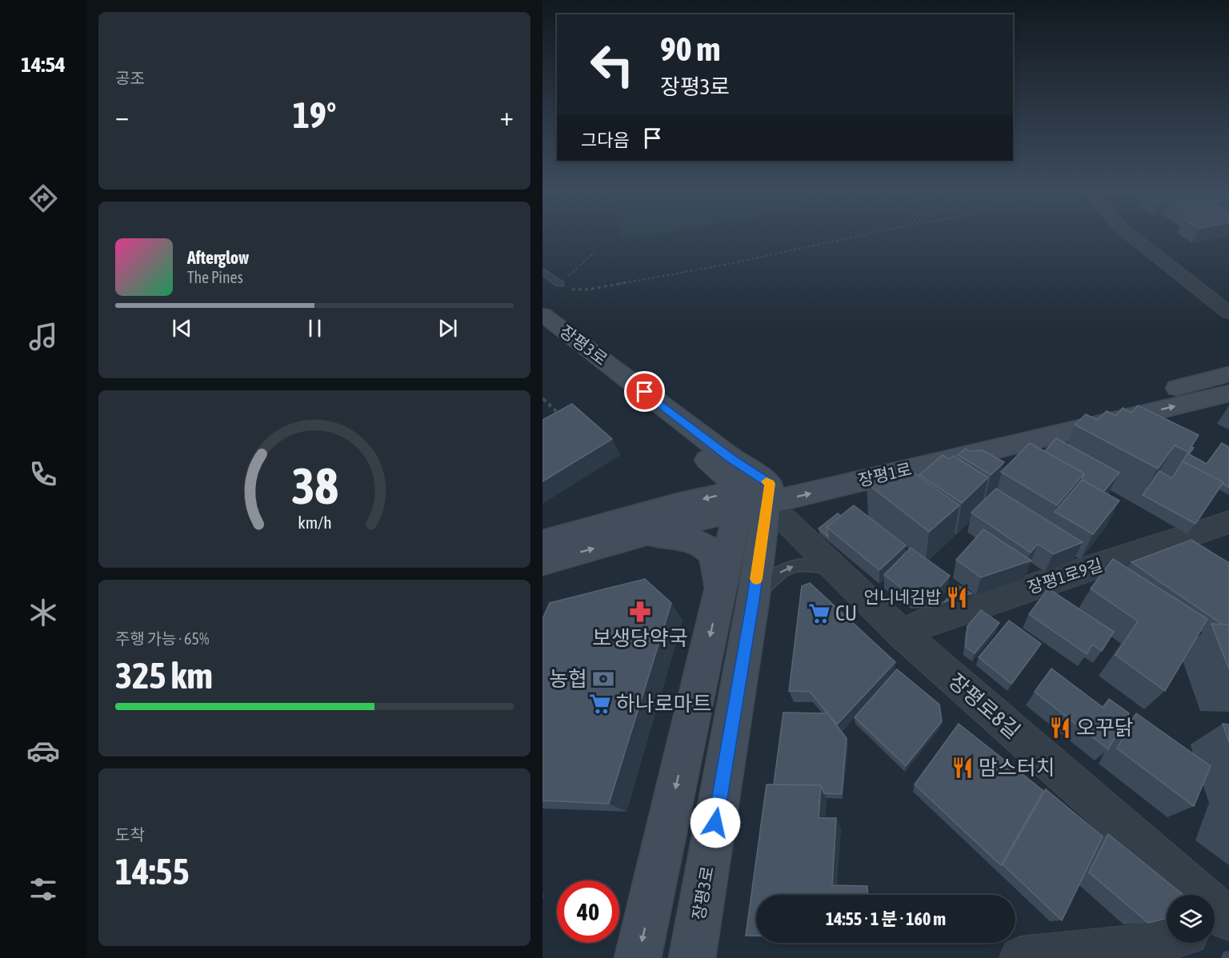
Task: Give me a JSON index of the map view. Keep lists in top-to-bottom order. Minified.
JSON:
{"streets":{"street":["장평3로","장평1로","장평1로9길","장평로8길"]},"crossings":[["장평3로","장평1로"],["장평3로","장평로8길"],["장평1로","장평로8길"],["장평1로9길","장평로8길"]],"places":{"restaurant":["언니네김밥","오꾸닭","맘스터치"],"pharmacy":["보생당약국"],"supermarket":["CU","하나로마트"],"bank":["농협"]},"page":{"tabs":"14:54","tile":["공조",["주행 가능 · 65%","325 km"],["도착","14:55"]],"turn":["90 m","장평3로"],"heat":["−","19°","+"],"then":"그다음","song":["Afterglow","The Pines"],"limit":"40","trip":"14:55 · 1 분 · 160 m","gauge":["38","km/h"]}}
